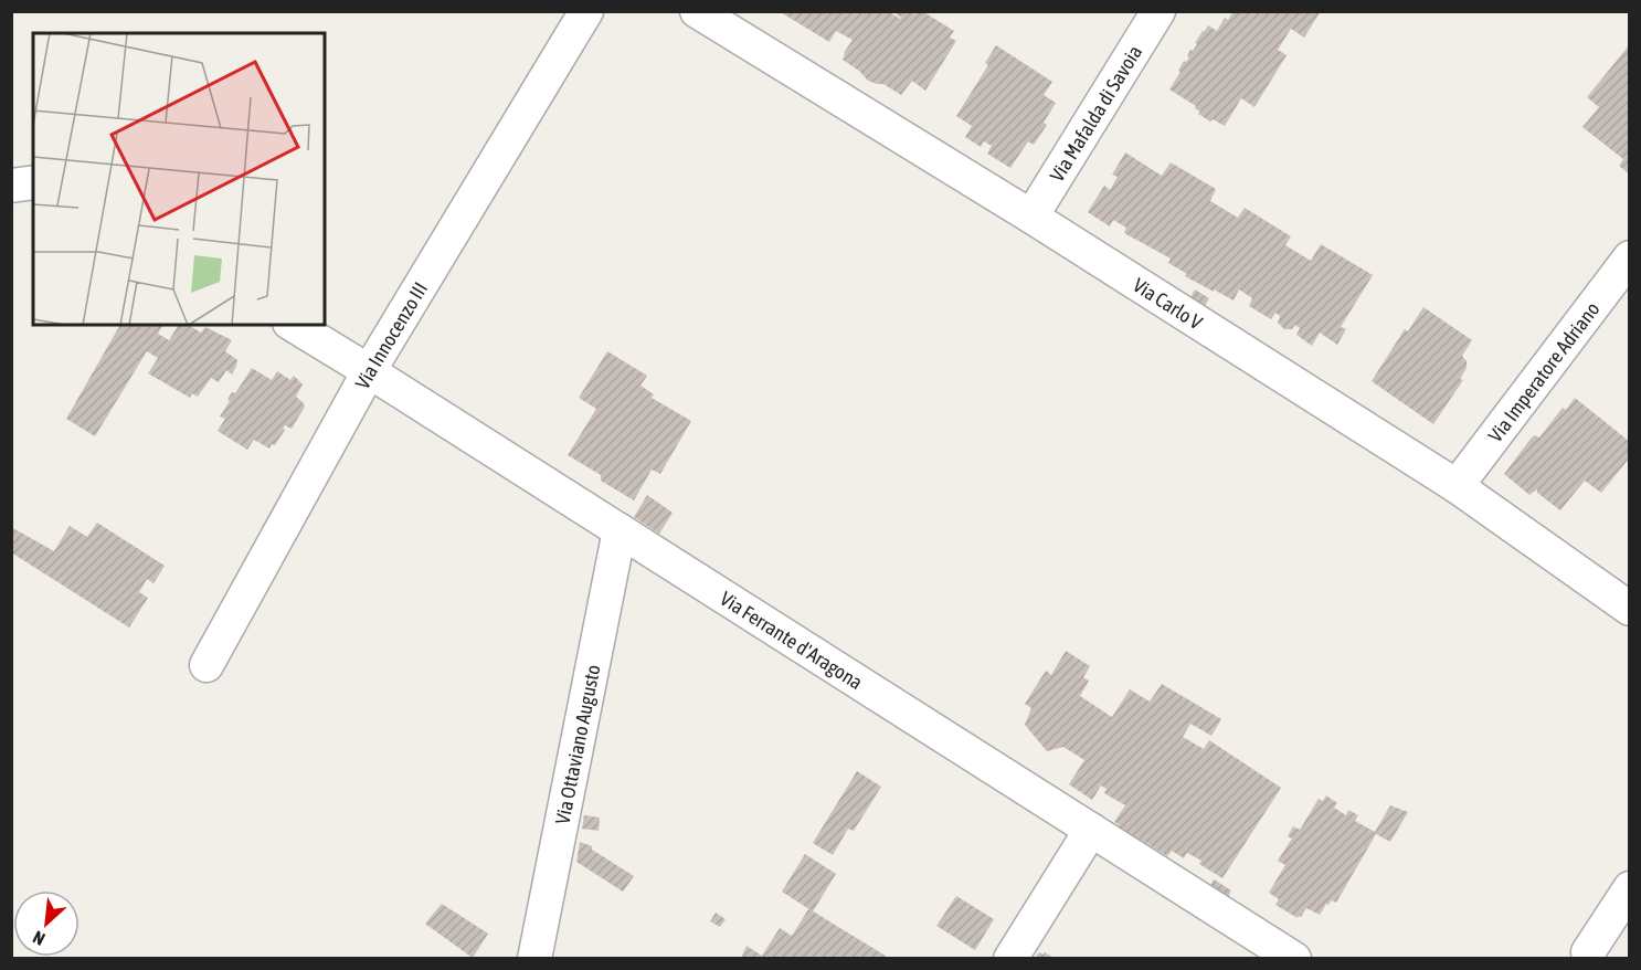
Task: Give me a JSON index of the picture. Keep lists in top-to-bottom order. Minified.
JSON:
{"streets":{"street":["Via Mafalda di Savoia","Via Carlo V","Via Innocenzo III","Via Imperatore Adriano","Via Ferrante d'Aragona","Via Ottaviano Augusto"]},"crossings":[["Via Mafalda di Savoia","Via Carlo V"],["Via Carlo V","Via Imperatore Adriano"],["Via Innocenzo III","Via Ferrante d'Aragona"],["Via Ferrante d'Aragona","Via Ottaviano Augusto"]],"north":"bottom left"}
